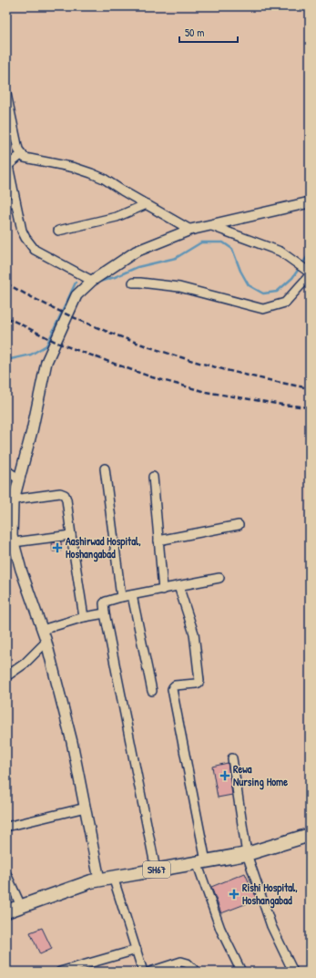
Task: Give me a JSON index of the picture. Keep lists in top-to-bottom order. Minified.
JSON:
{"streets":{"main road":["SH67"]},"places":{"health":["Aashirwad Hospital, Hoshangabad","Rewa Nursing Home","Rishi Hospital, Hoshangabad"]},"scale_bar":"50 m"}
